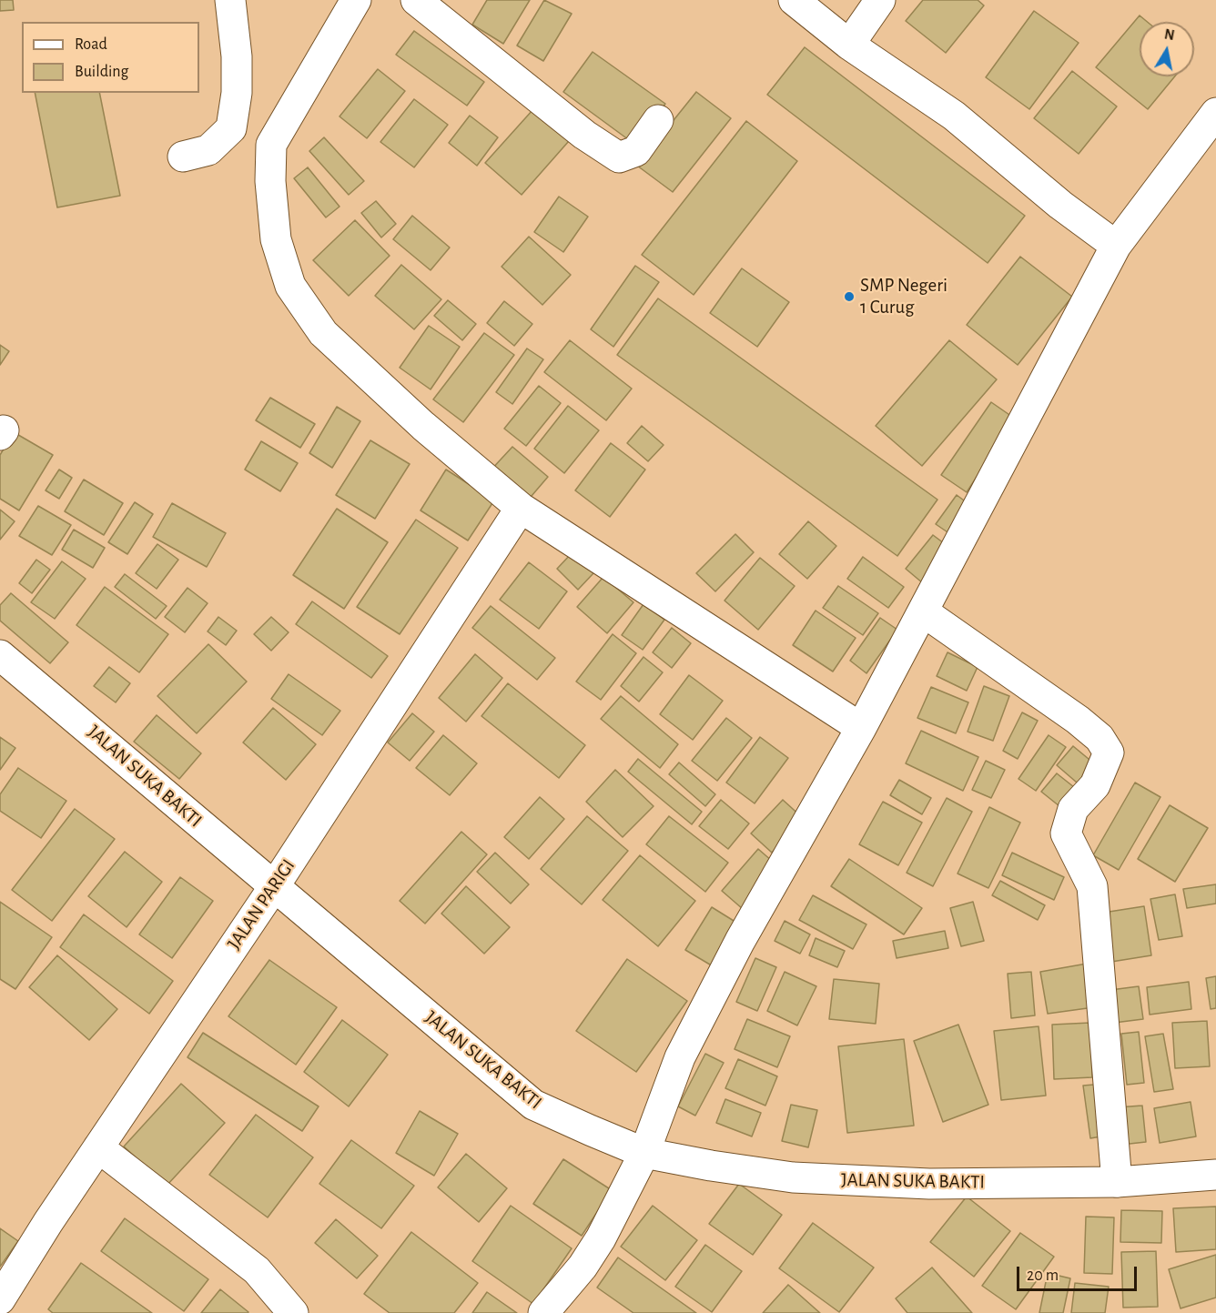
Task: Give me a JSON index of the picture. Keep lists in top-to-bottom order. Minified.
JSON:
{"streets":{"street":["JALAN SUKA BAKTI","JALAN PARIGI"]},"crossings":[["JALAN SUKA BAKTI","JALAN PARIGI"]],"places":["SMP Negeri 1 Curug"],"legend":["Road","Building"],"scale_bar":"20 m","north":"top"}
